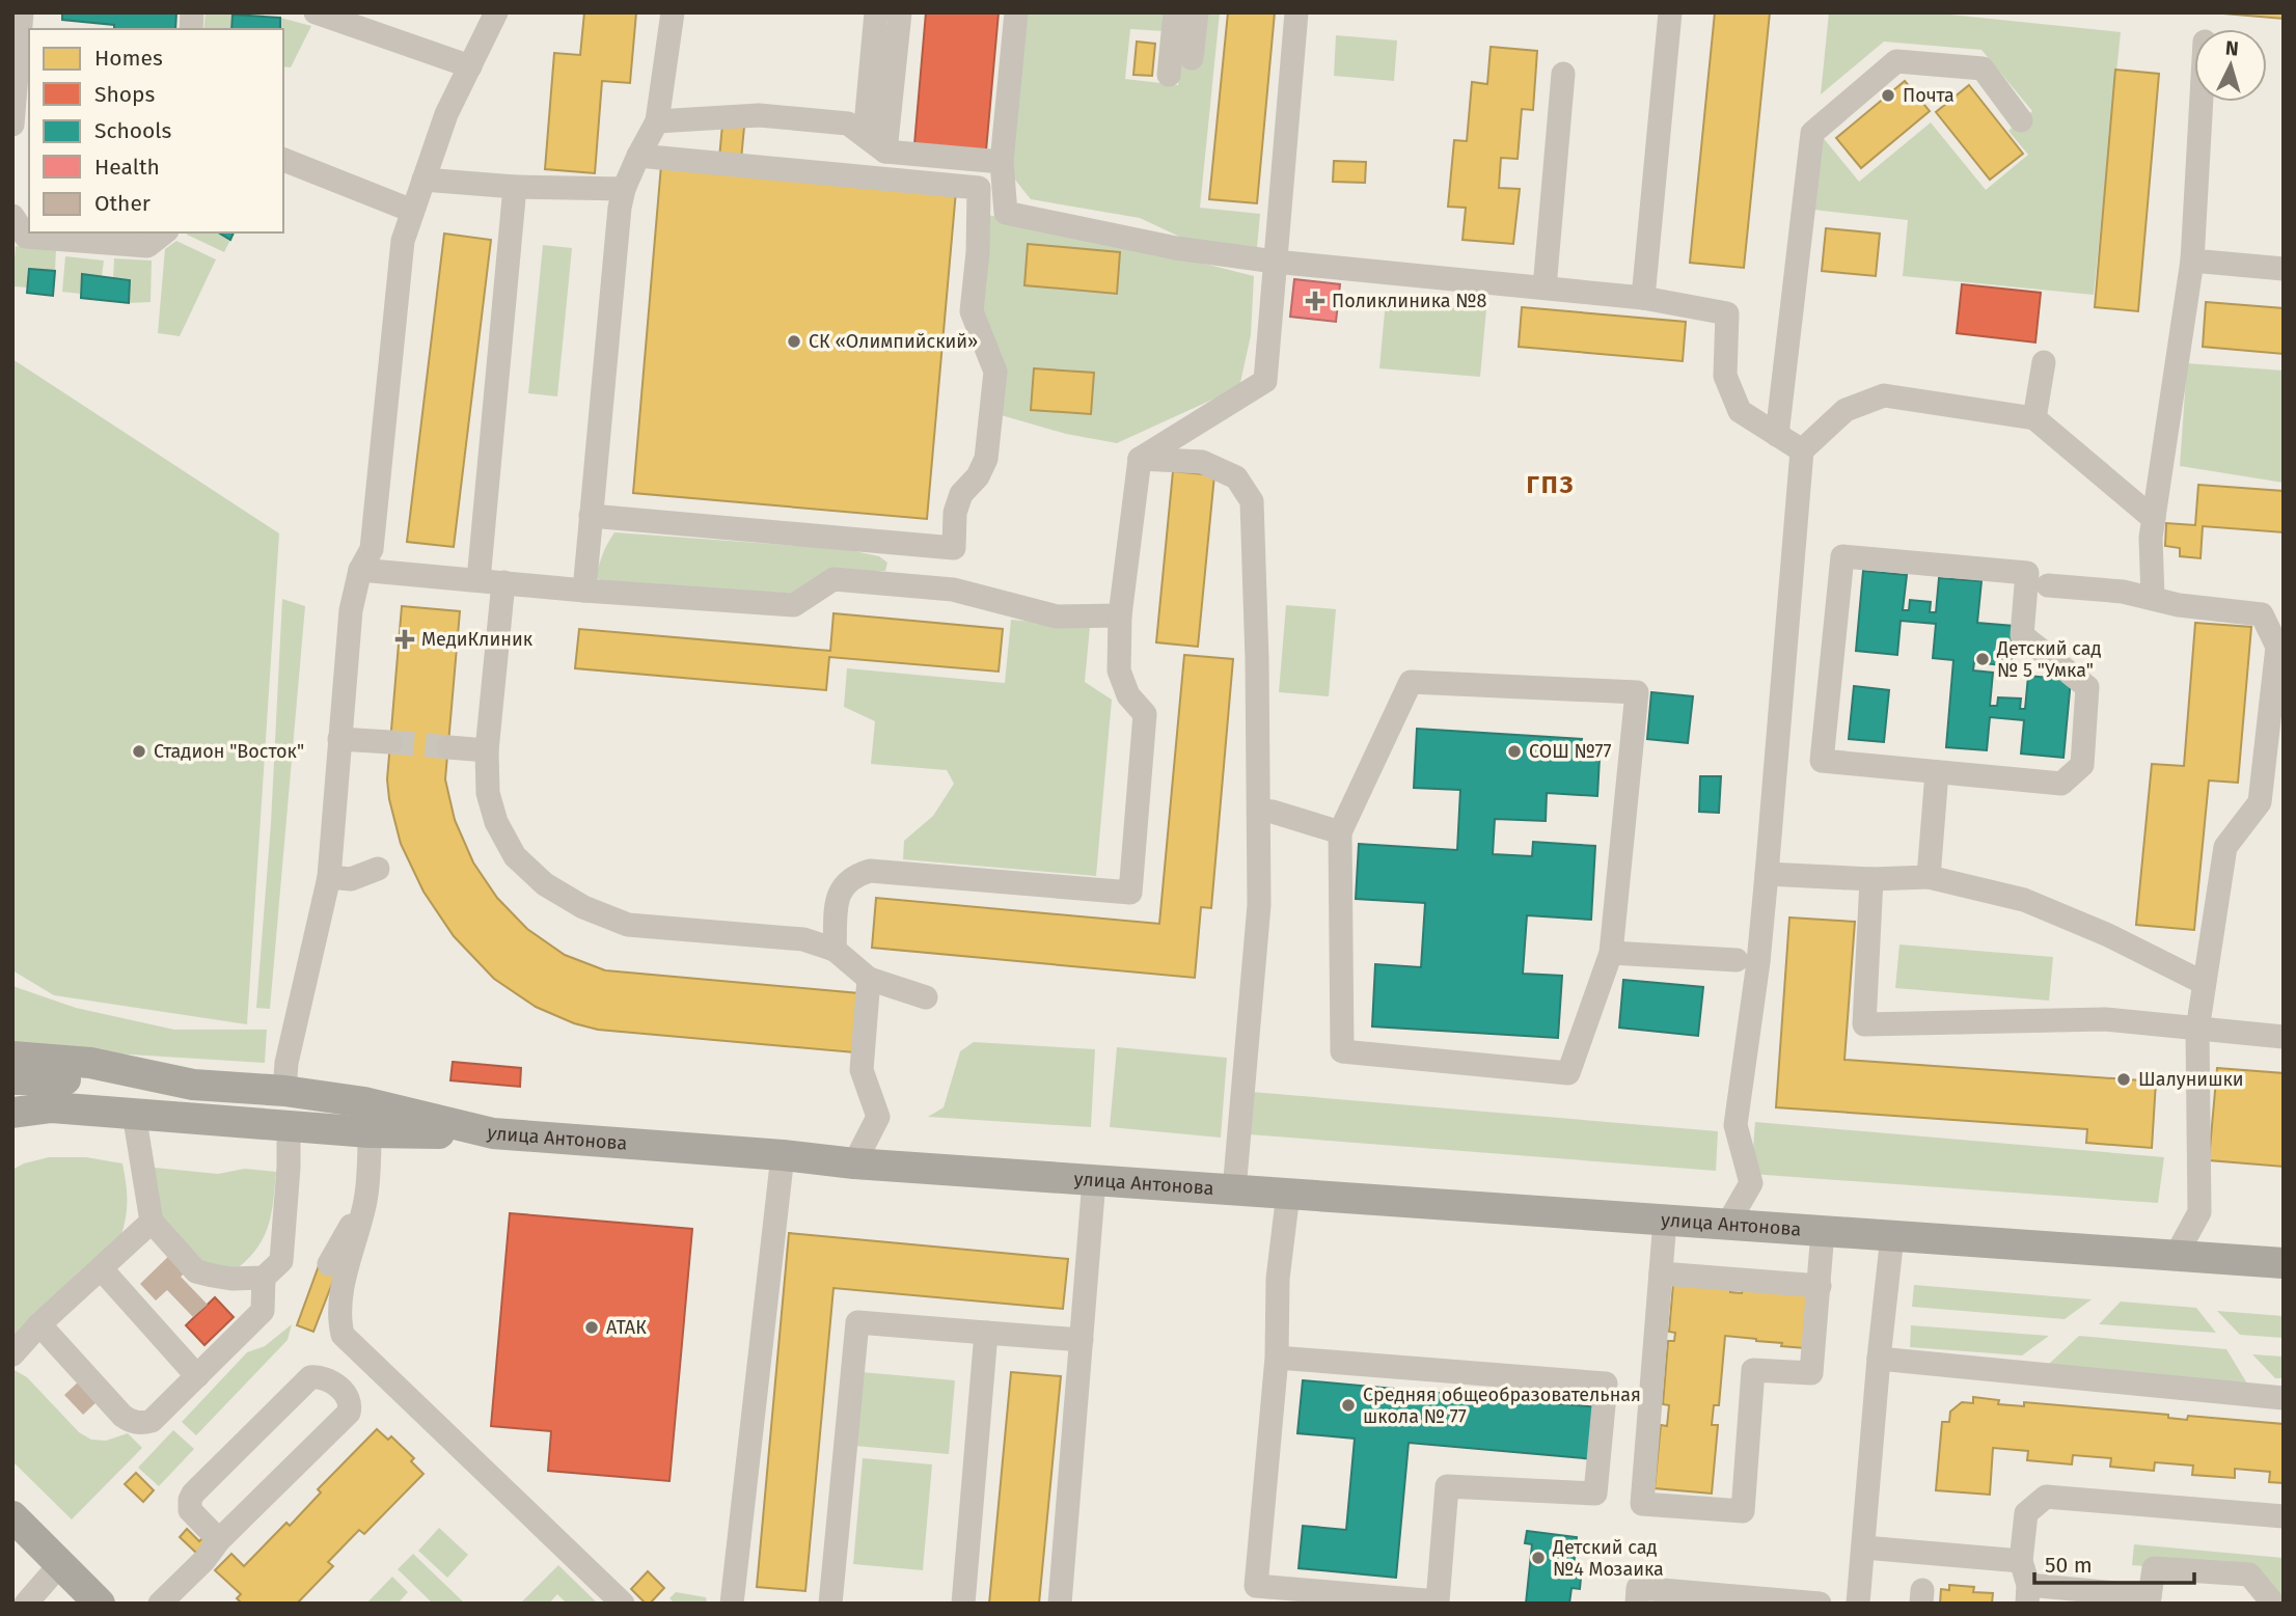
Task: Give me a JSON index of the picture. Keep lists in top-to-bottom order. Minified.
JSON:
{"streets":{"main road":["улица Антонова"]},"districts":["ГПЗ"],"places":{"other":["Почта","СК «Олимпийский»","Детский сад № 5 \"Умка\"","Стадион \"Восток\"","СОШ №77","Шалунишки","АТАК","Средняя общеобразовательная школа № 77","Детский сад №4 Мозаика"],"health":["Поликлиника №8","МедиКлиник"]},"legend":["Homes","Shops","Schools","Health","Other"],"scale_bar":"50 m","north":"top"}
